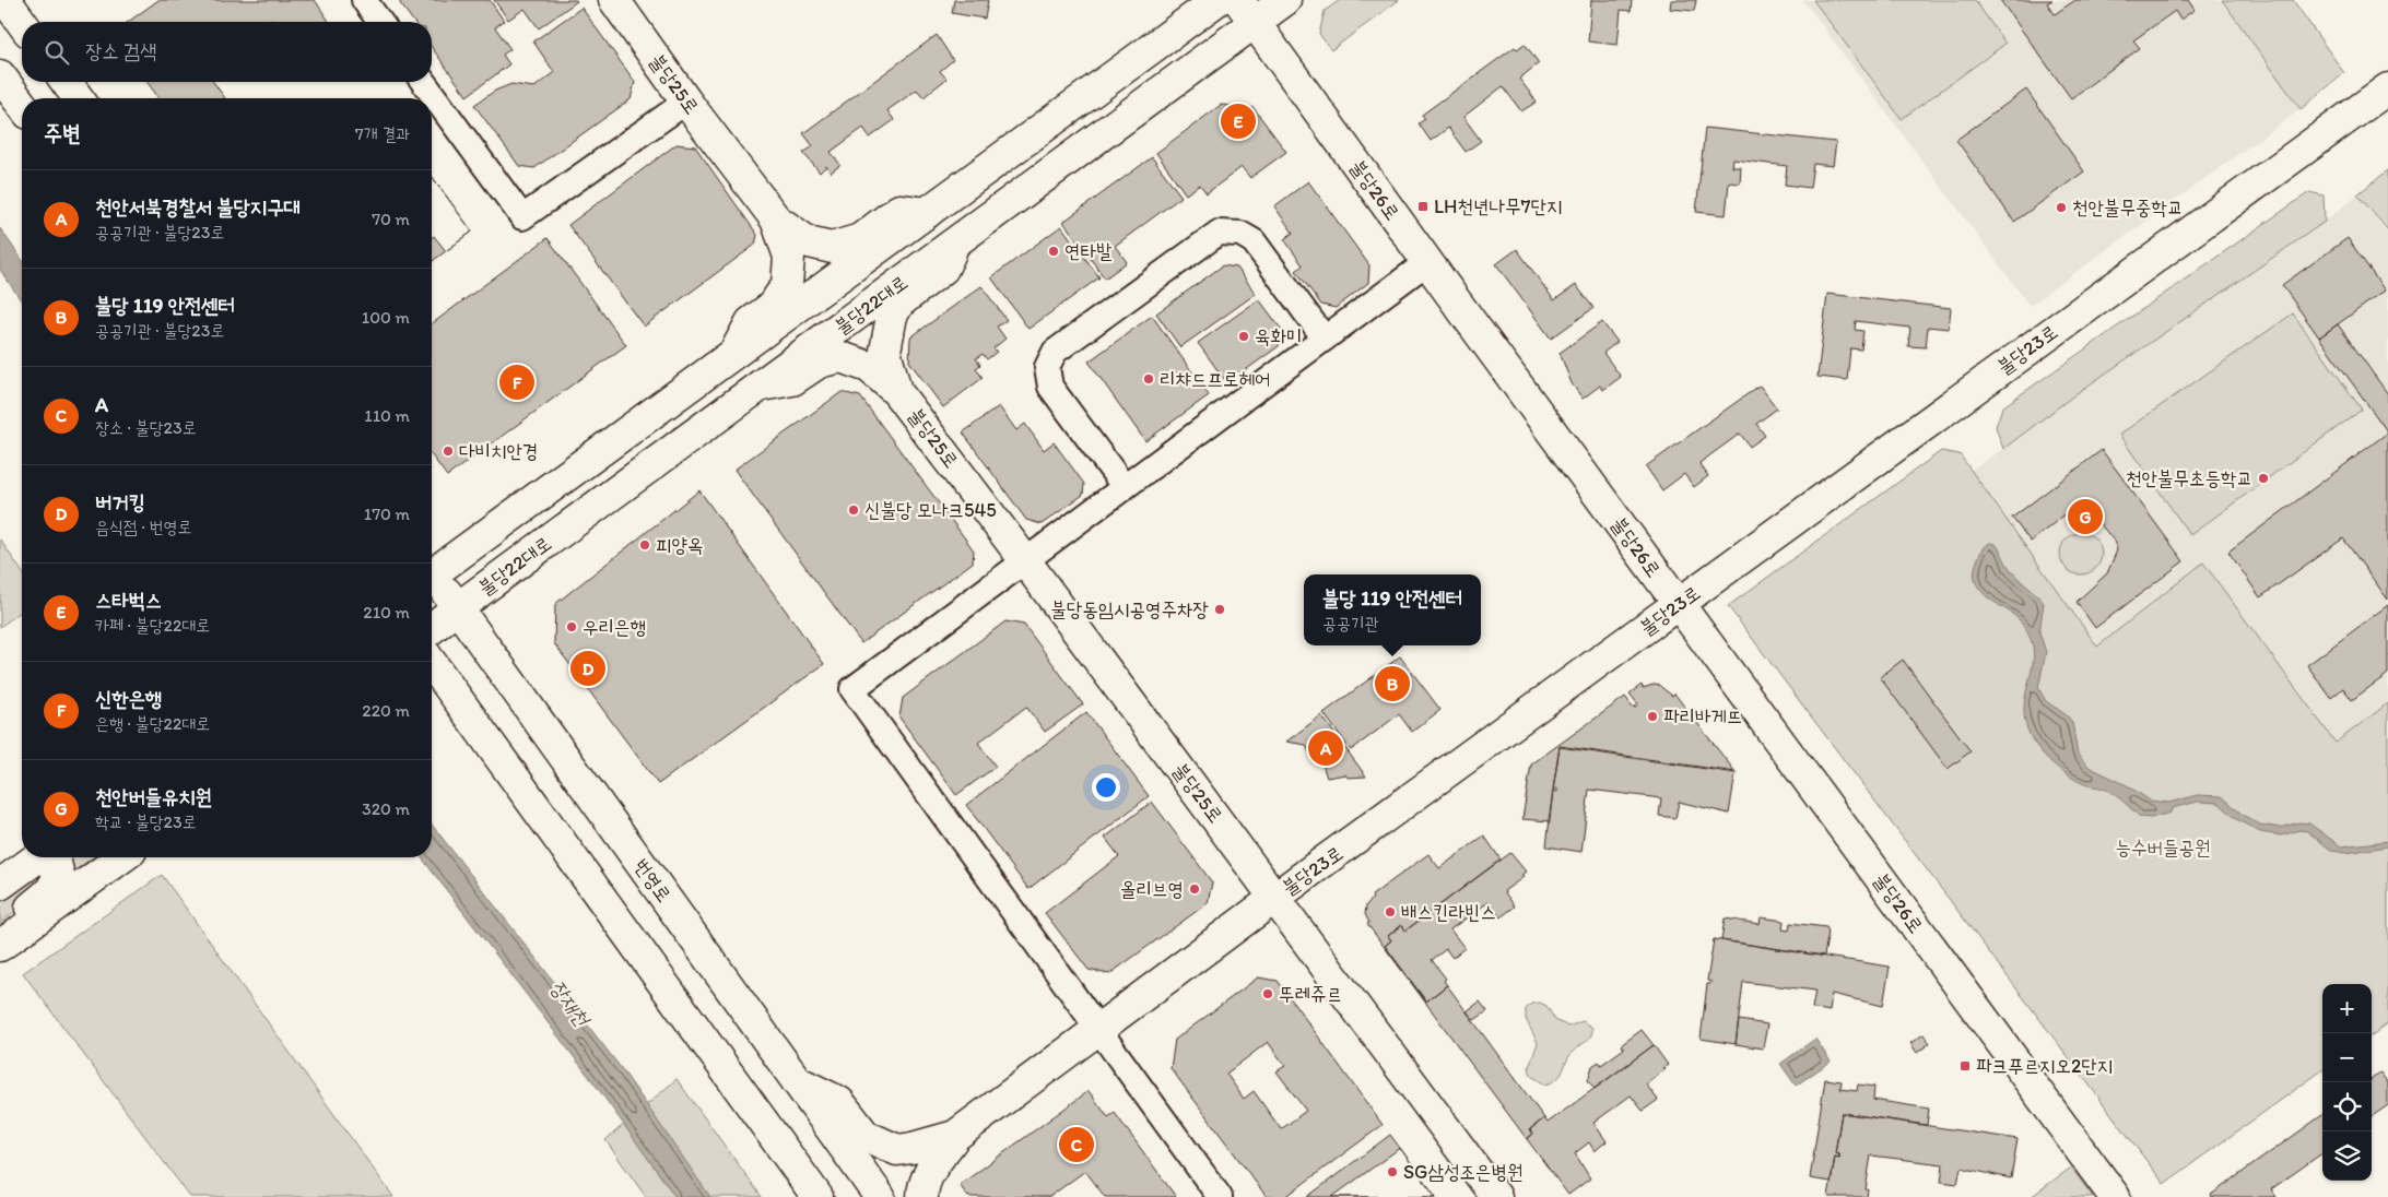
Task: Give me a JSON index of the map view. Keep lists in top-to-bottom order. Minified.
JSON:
{"streets":{"street":["불당25로","불당26로","불당22대로","불당23로","번영로"]},"crossings":[["불당25로","불당23로"],["불당26로","불당22대로"],["불당26로","불당23로"],["불당22대로","번영로"]],"water":["장재천"],"parks":["능수버들공원"],"places":{"transit":["LH천년나무7단지","파크푸르지오2단지"],"other":["천안불무중학교","연타발","육화미","리챠드프로헤어","다비치안경","천안불무초등학교","신불당 모나크545","피양옥","불당동임시공영주차장","우리은행","파리바게뜨","올리브영","배스킨라빈스","뚜레쥬르","SG삼성조은병원"]},"page":{"search":"장소 검색","heading":["주변","7개 결과"],"pins":["E","F","G","D","B","A","C"],"list":[{"mark":"A","name":"천안서북경찰서 불당지구대","note":"공공기관 · 불당23로","value":"70 m"},{"mark":"B","name":"불당 119 안전센터","note":"공공기관 · 불당23로","value":"100 m"},{"mark":"C","name":"A","note":"장소 · 불당23로","value":"110 m"},{"mark":"D","name":"버거킹","note":"음식점 · 번영로","value":"170 m"},{"mark":"E","name":"스타벅스","note":"카페 · 불당22대로","value":"210 m"},{"mark":"F","name":"신한은행","note":"은행 · 불당22대로","value":"220 m"},{"mark":"G","name":"천안버들유치원","note":"학교 · 불당23로","value":"320 m"}],"popup":["불당 119 안전센터","공공기관"],"map_buttons":["+","−"]}}
